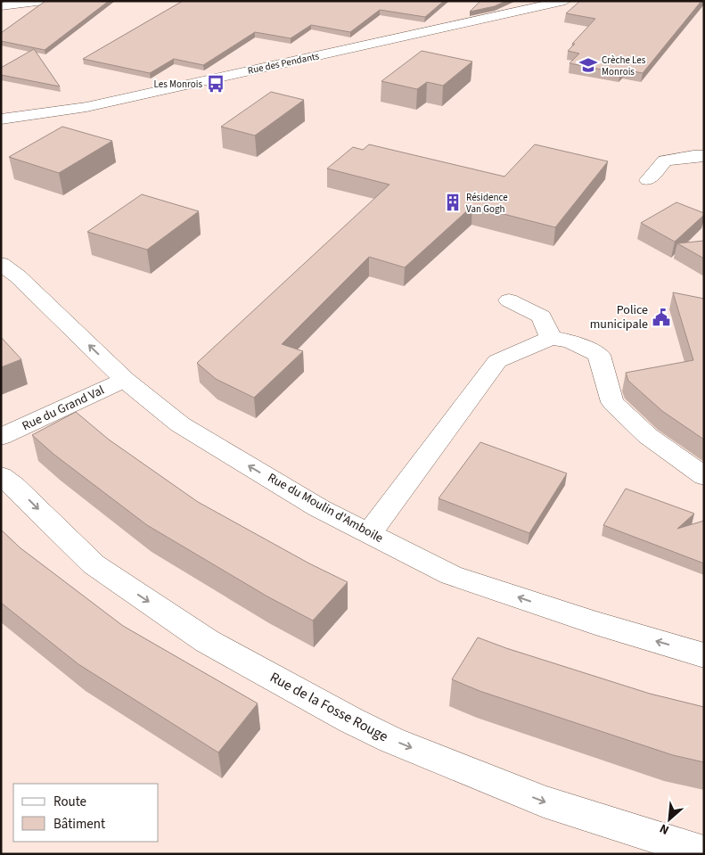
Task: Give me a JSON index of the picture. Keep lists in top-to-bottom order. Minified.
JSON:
{"streets":{"street":["Rue des Pendants","Rue du Grand Val","Rue du Moulin d'Amboile","Rue de la Fosse Rouge"]},"crossings":[["Rue du Grand Val","Rue du Moulin d'Amboile"]],"one_way":["Rue du Moulin d'Amboile","Rue de la Fosse Rouge"],"places":{"school or university":["Crèche Les Monrois"],"bus stop":["Les Monrois"],"building":["Résidence Van Gogh"],"public building":["Police municipale"]},"legend":["Route","Bâtiment"],"north":"bottom left"}
